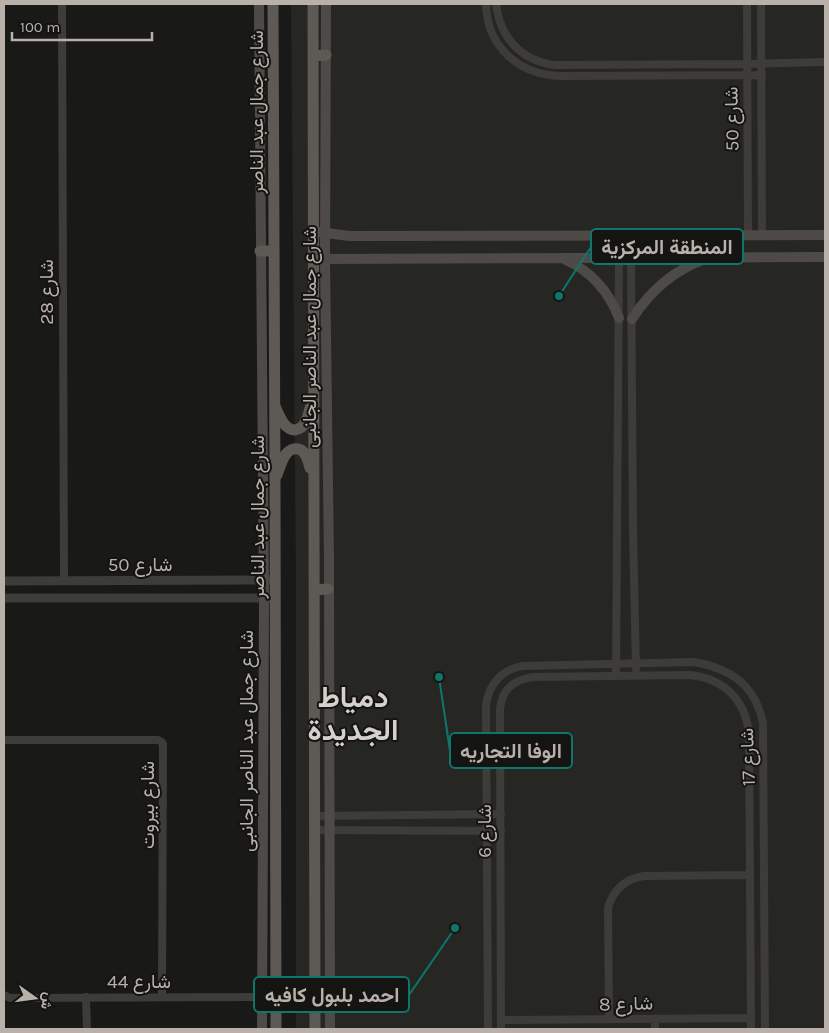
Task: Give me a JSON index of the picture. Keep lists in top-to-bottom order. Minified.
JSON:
{"streets":{"main road":["شارع جمال عبد الناصر","شارع جمال عبد الناصر الجانبى"],"street":["شارع 50","شارع 28","شارع 17","شارع بيروت","شارع 6","شارع 44","شارع 8"]},"crossings":[["شارع جمال عبد الناصر","شارع 50"],["شارع جمال عبد الناصر","شارع جمال عبد الناصر الجانبى"],["شارع جمال عبد الناصر","شارع 44"],["شارع 50","شارع 28"],["شارع 50","شارع جمال عبد الناصر الجانبى"],["شارع جمال عبد الناصر الجانبى","شارع 44"],["شارع 17","شارع 6"],["شارع 17","شارع 8"],["شارع بيروت","شارع 44"],["شارع 6","شارع 8"]],"districts":["دمياط الجديدة"],"places":["المنطقة المركزية","الوفا التجاريه","احمد بلبول كافيه"],"scale_bar":"100 m","north":"right"}
